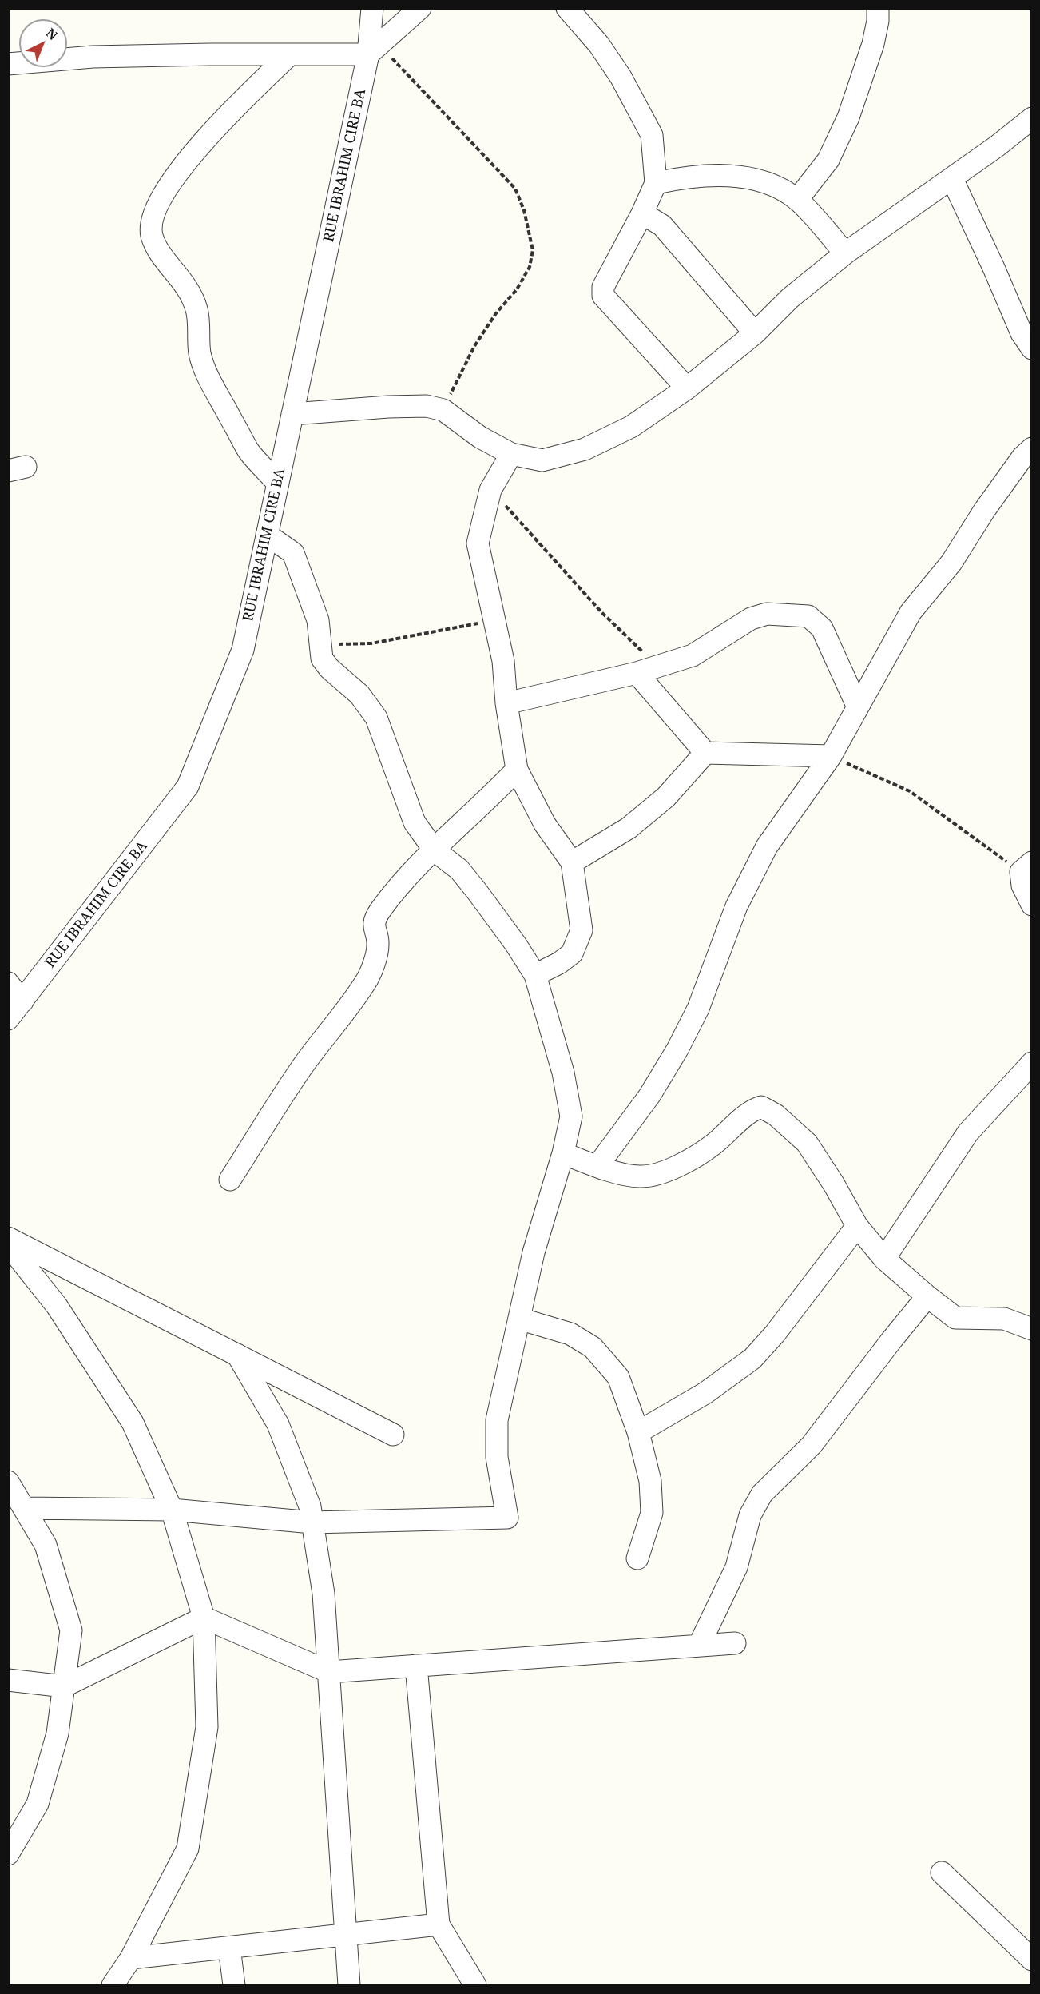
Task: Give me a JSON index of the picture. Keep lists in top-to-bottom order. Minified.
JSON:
{"streets":{"street":["RUE IBRAHIM CIRE BA"]},"north":"top right"}
